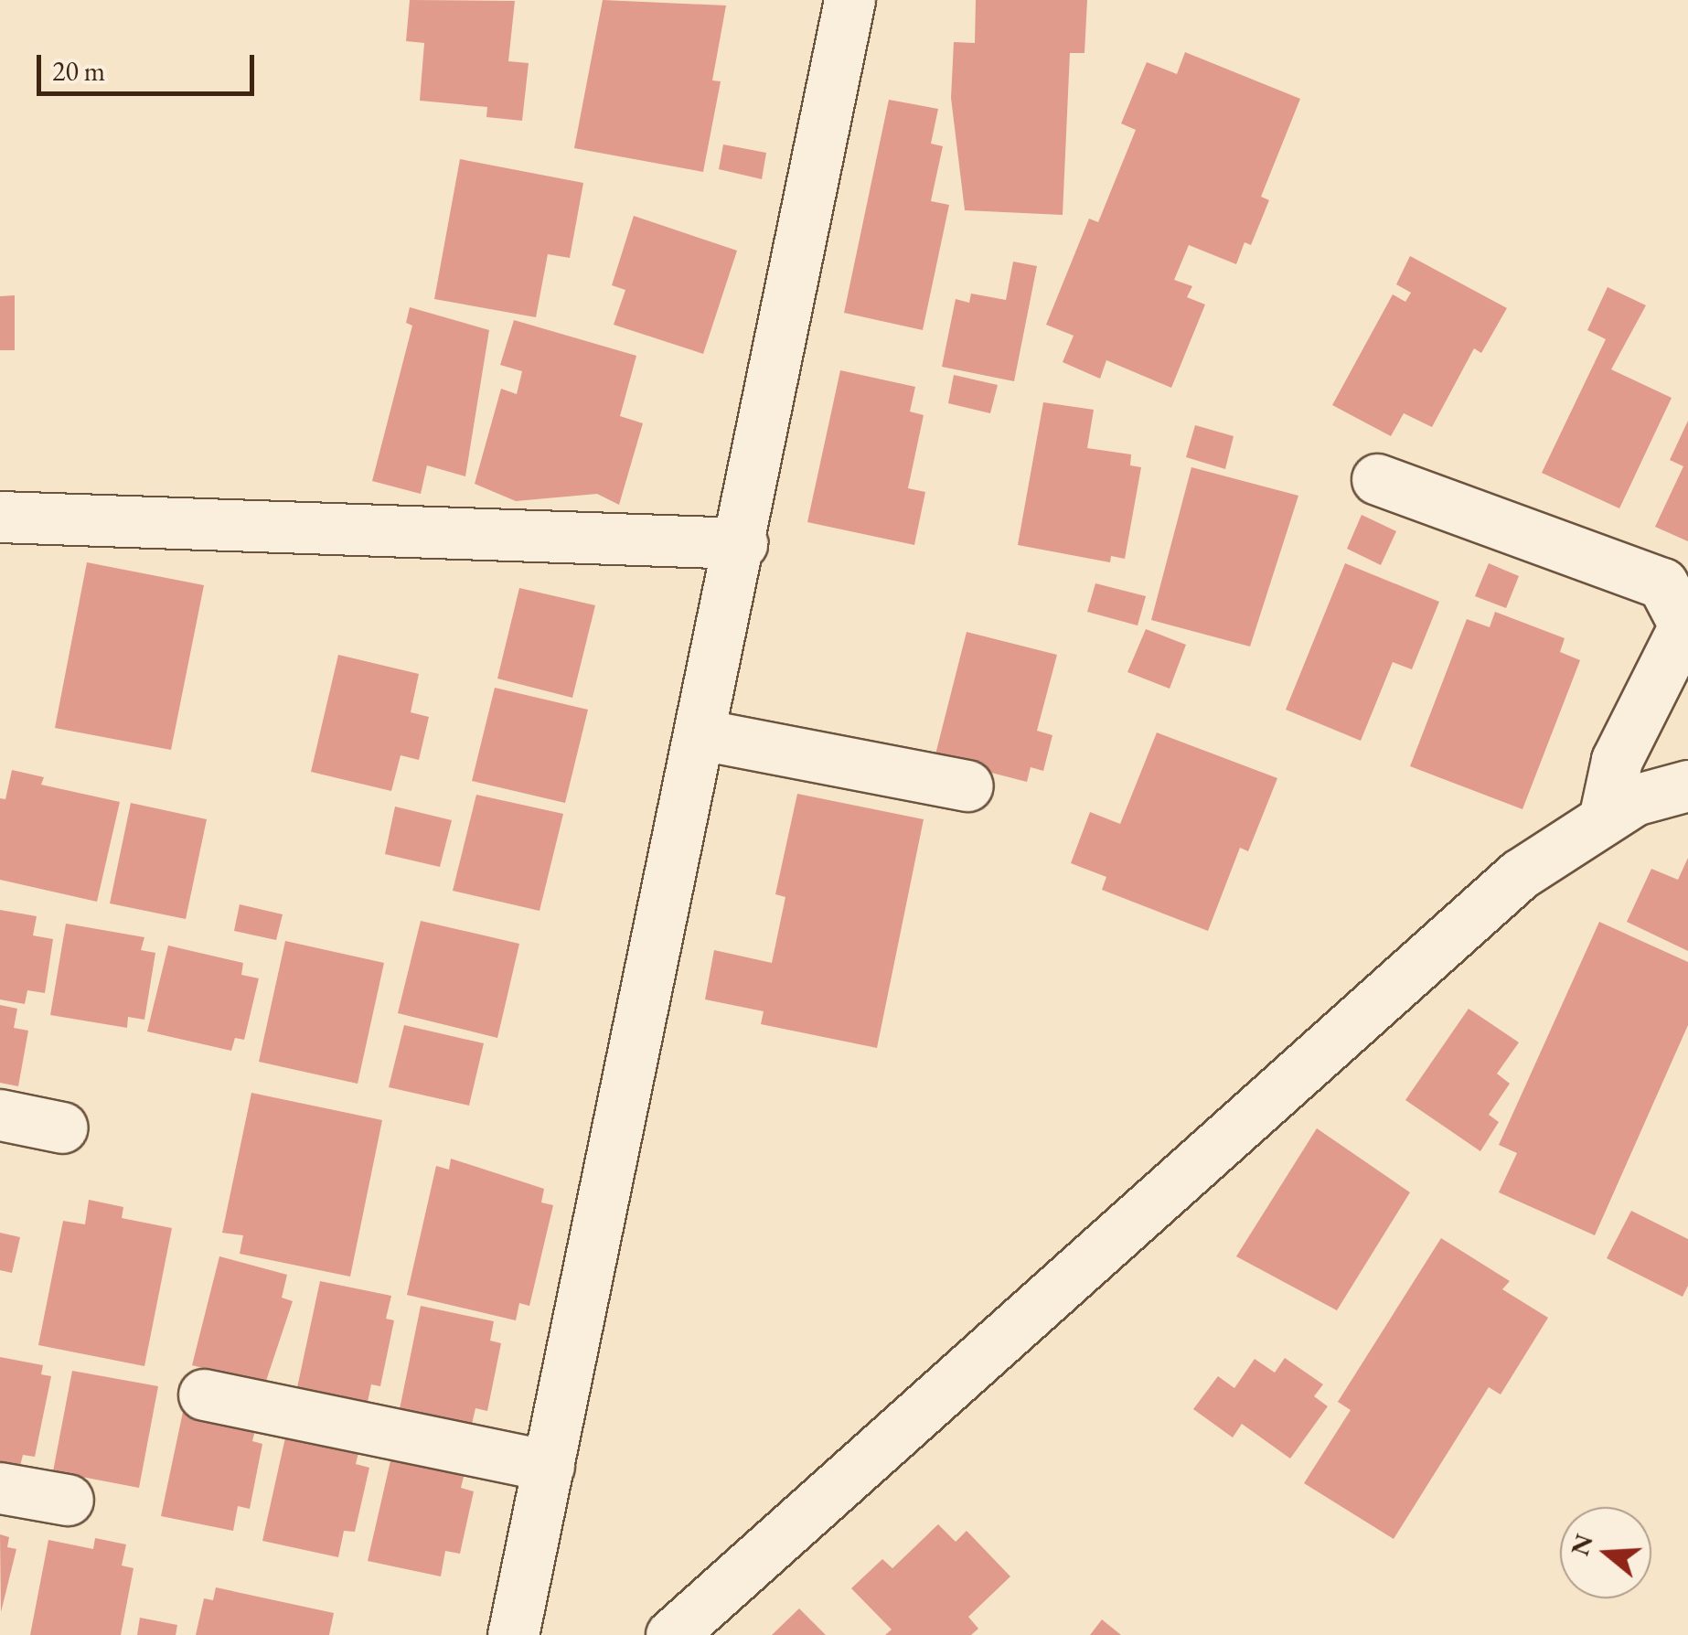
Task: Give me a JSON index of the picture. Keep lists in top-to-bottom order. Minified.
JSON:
{"scale_bar":"20 m","north":"left"}
